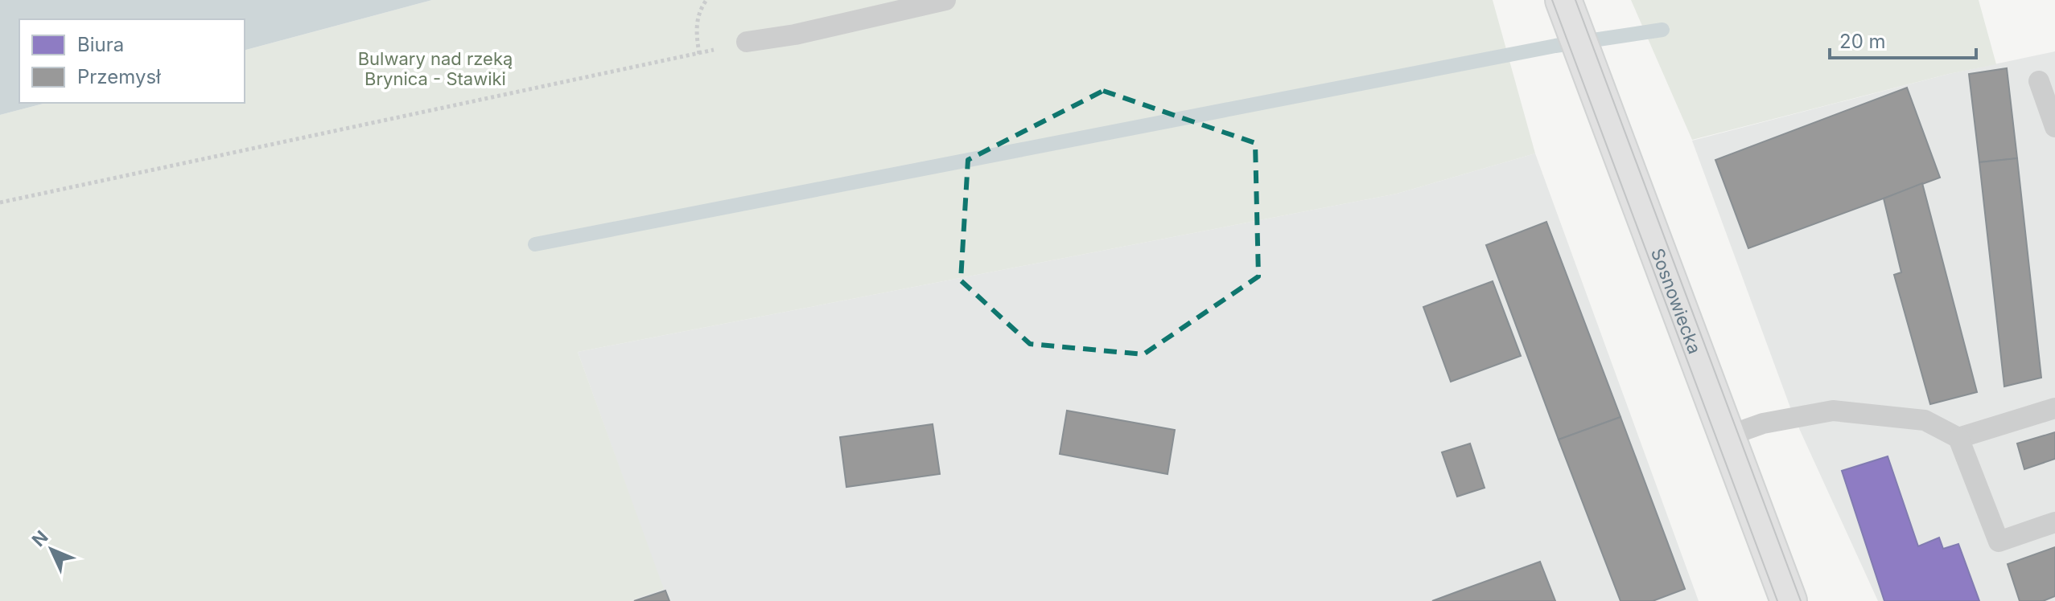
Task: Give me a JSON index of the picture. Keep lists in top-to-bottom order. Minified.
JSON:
{"streets":{"street":["Sosnowiecka"]},"parks":["Bulwary nad rzeką Brynica - Stawiki"],"legend":["Biura","Przemysł"],"scale_bar":"20 m","north":"top left"}
